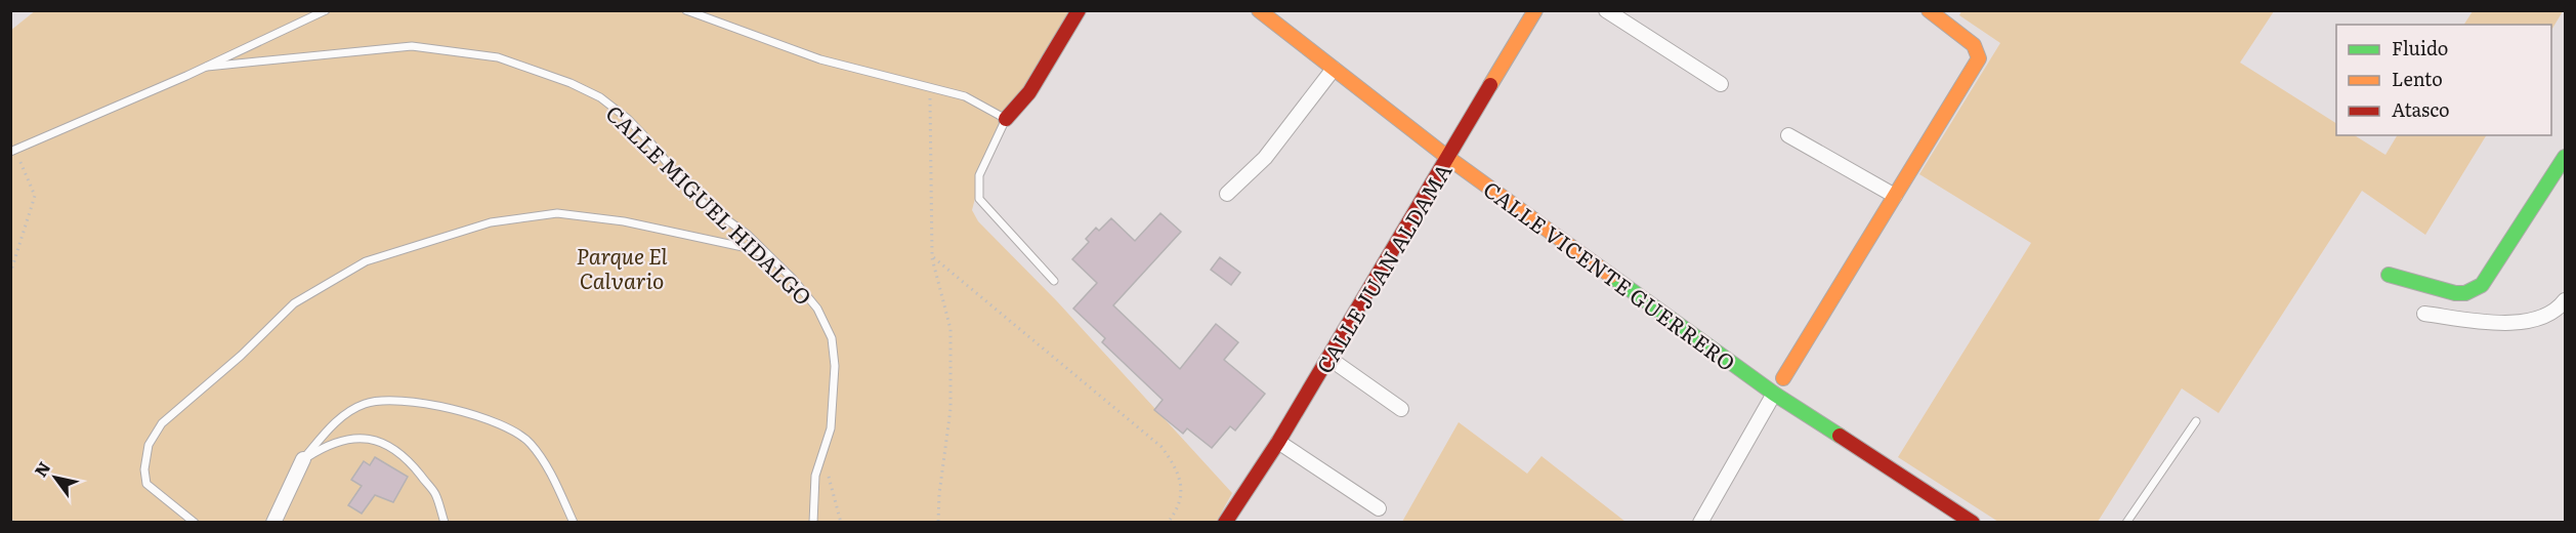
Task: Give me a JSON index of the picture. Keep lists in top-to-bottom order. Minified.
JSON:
{"streets":{"street":["CALLE JUAN ALDAMA","CALLE VICENTE GUERRERO"],"lane":["CALLE MIGUEL HIDALGO"]},"crossings":[["CALLE JUAN ALDAMA","CALLE VICENTE GUERRERO"]],"parks":["Parque El Calvario"],"legend":["Fluido","Lento","Atasco"],"north":"top left"}
